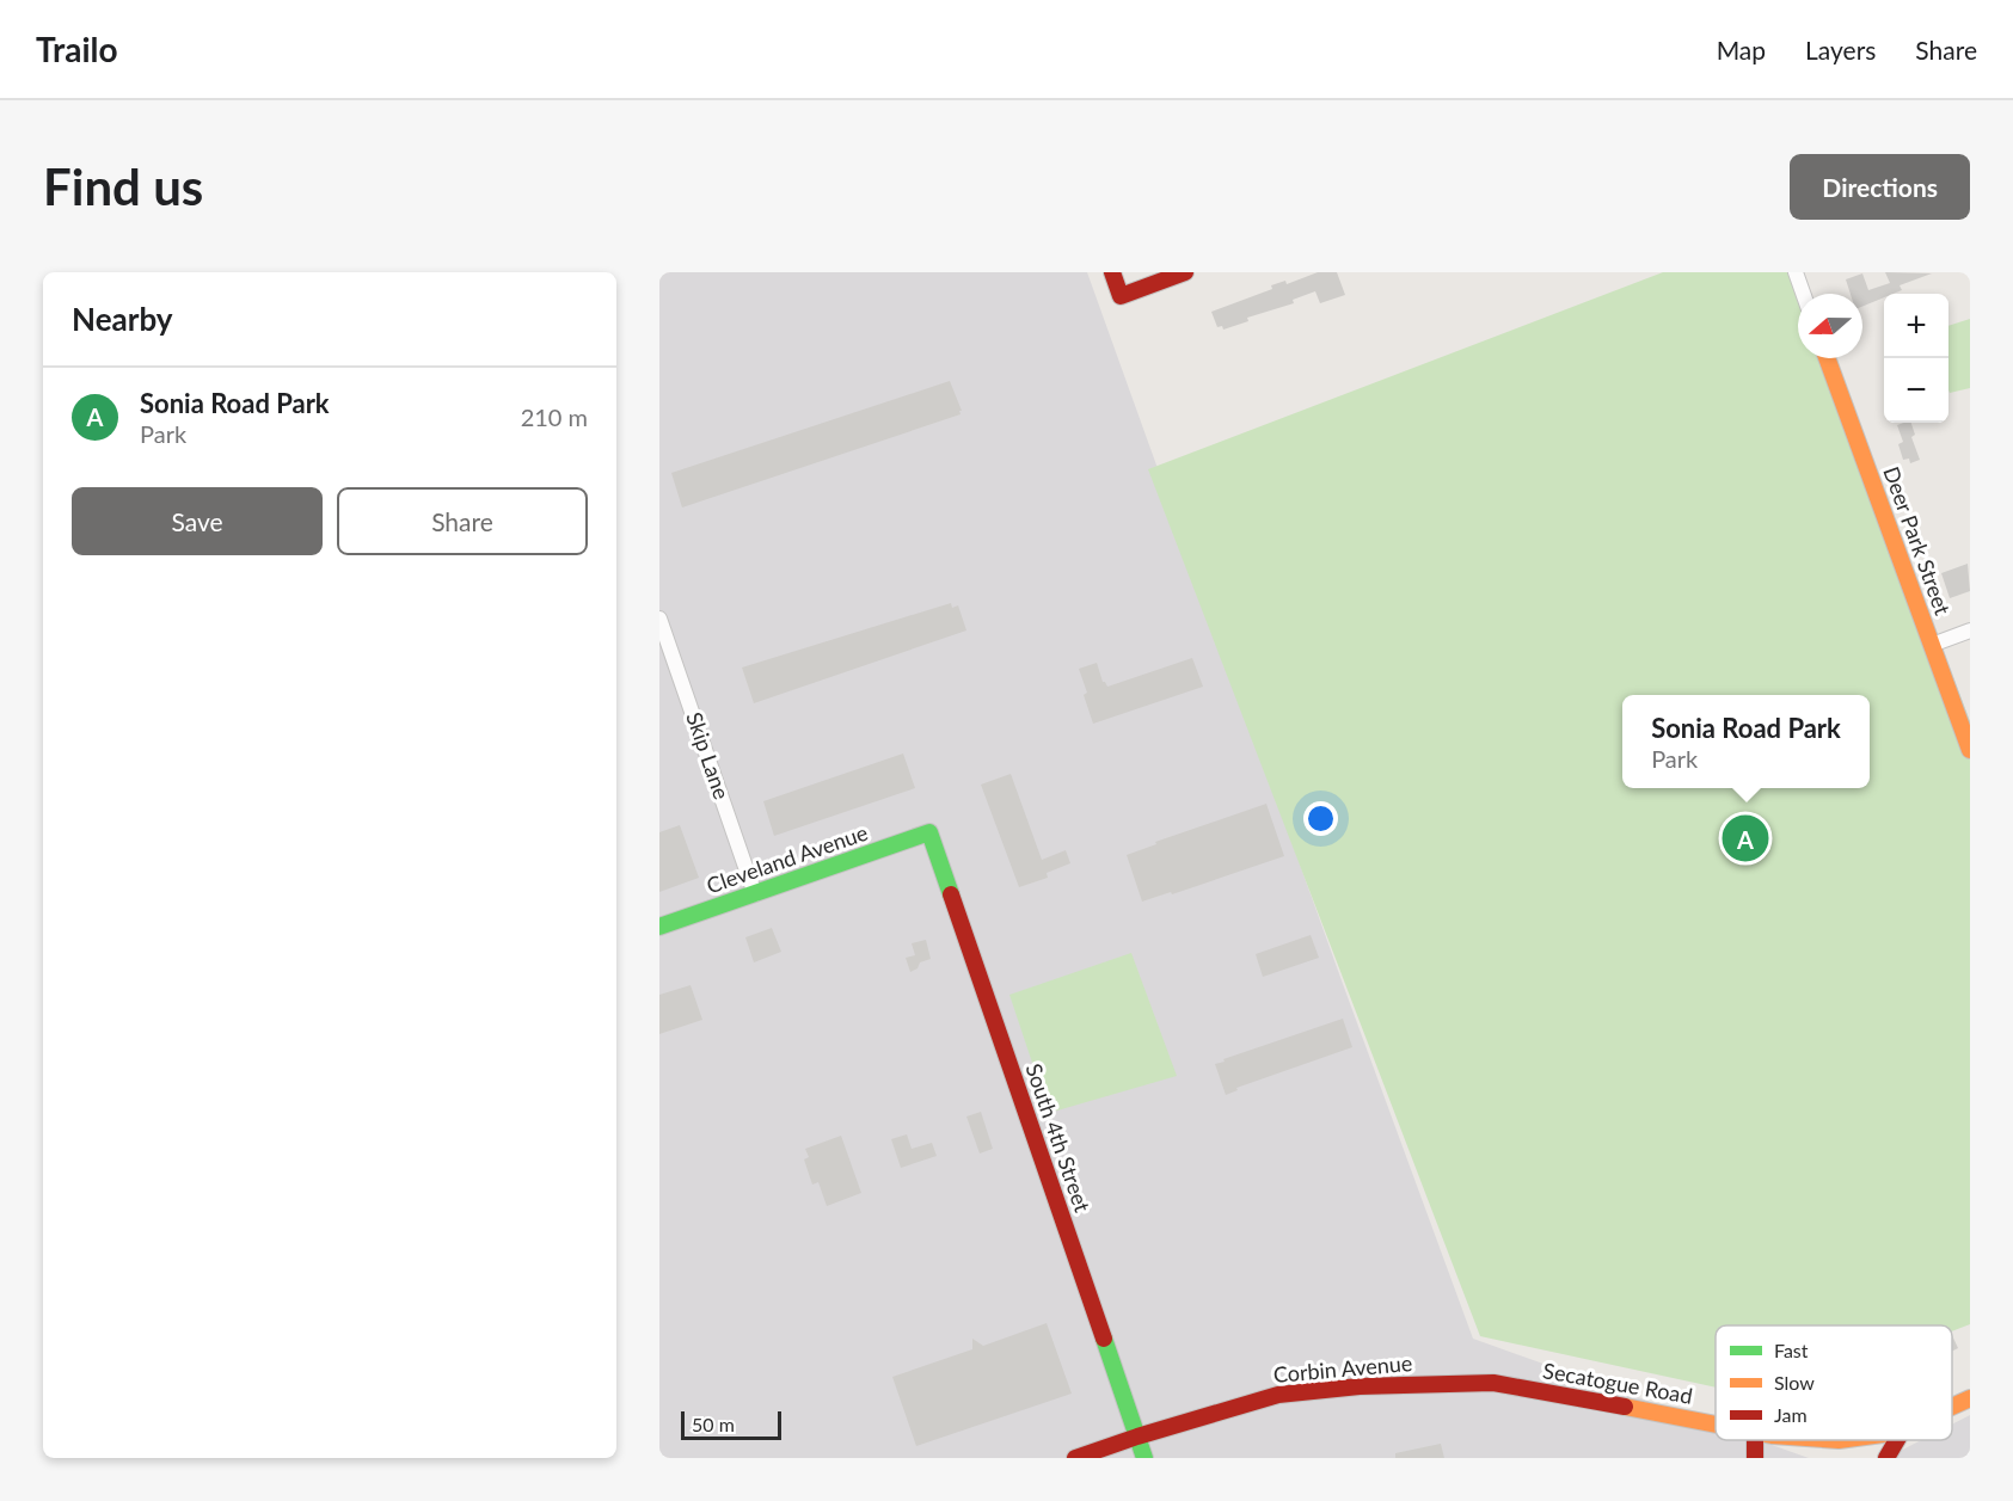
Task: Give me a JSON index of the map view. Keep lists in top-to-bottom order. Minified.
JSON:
{"streets":{"street":["Deer Park Street","Skip Lane","Cleveland Avenue","South 4th Street","Corbin Avenue","Secatogue Road"]},"crossings":[["Skip Lane","Cleveland Avenue"],["Cleveland Avenue","South 4th Street"],["South 4th Street","Corbin Avenue"],["Corbin Avenue","Secatogue Road"]],"legend":["Fast","Slow","Jam"],"scale_bar":"50 m","north":"left","page":{"header":"Trailo","nav":["Map","Layers","Share"],"buttons":["Directions",["Save","Share"]],"title":"Find us","heading":"Nearby","map_buttons":["+","−"],"list":[{"mark":"A","name":"Sonia Road Park","note":"Park","value":"210 m"}],"popup":["Sonia Road Park","Park"],"pins":"A","scale":"50 m"}}
